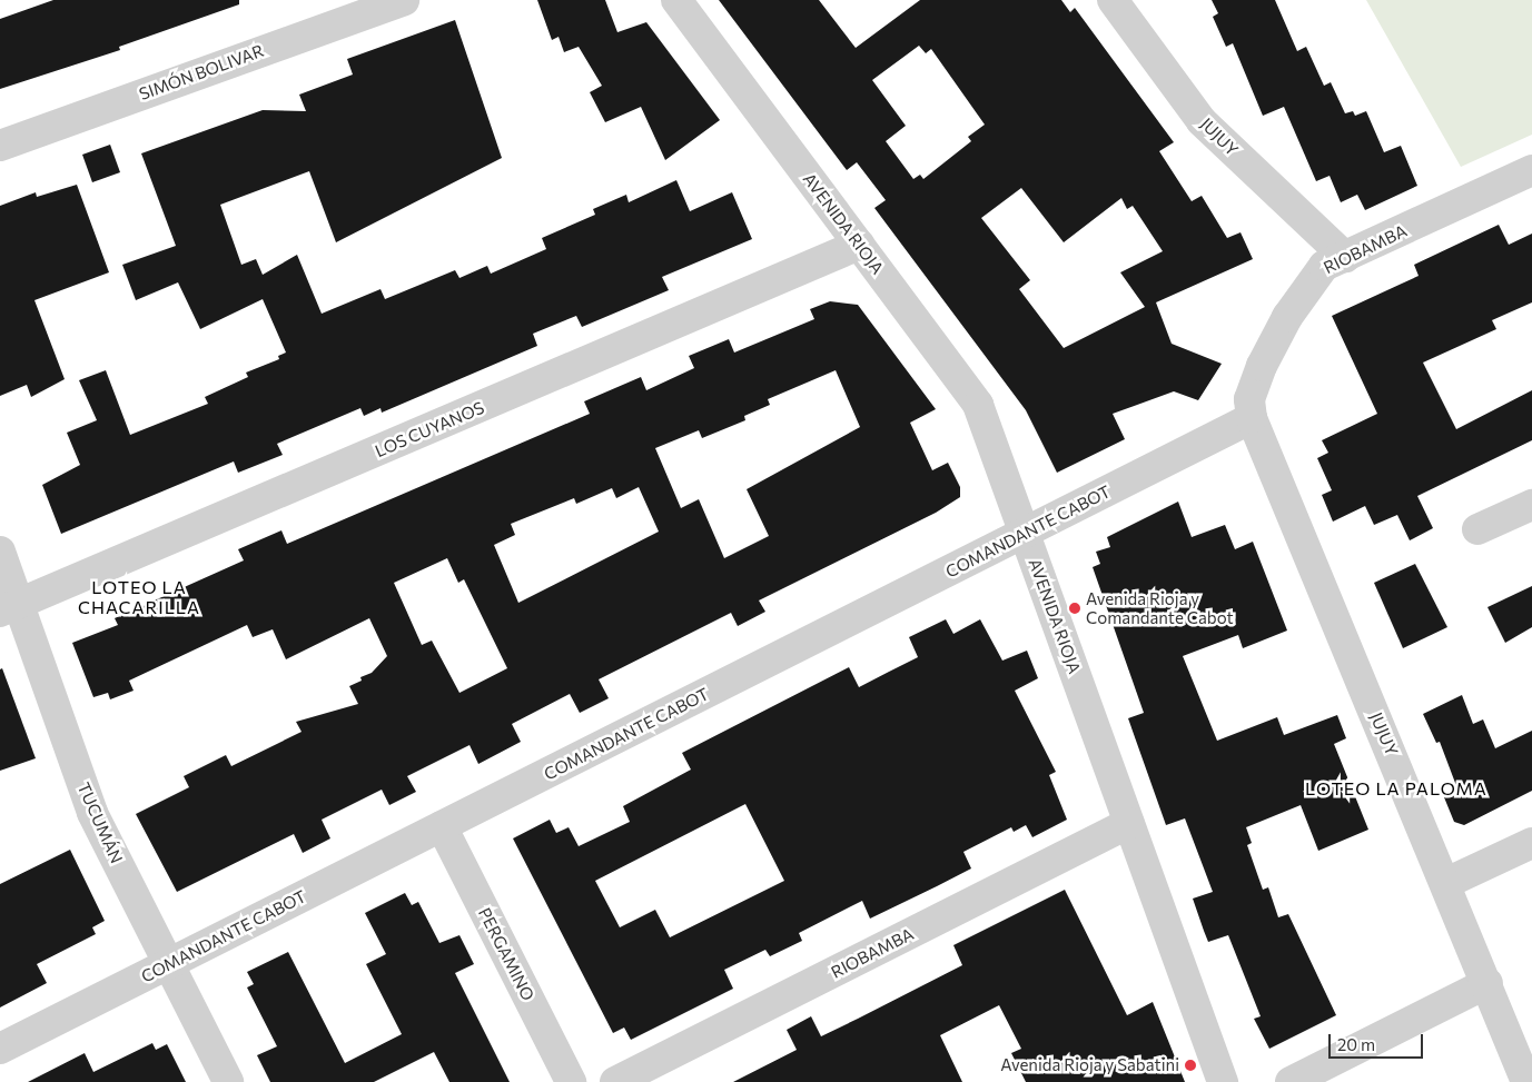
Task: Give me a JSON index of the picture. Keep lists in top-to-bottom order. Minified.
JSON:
{"streets":{"street":["SIMÓN BOLIVAR","JUJUY","AVENIDA RIOJA","RIOBAMBA","LOS CUYANOS","COMANDANTE CABOT","TUCUMÁN","PERGAMINO"]},"crossings":[["JUJUY","RIOBAMBA"],["JUJUY","COMANDANTE CABOT"],["AVENIDA RIOJA","RIOBAMBA"],["AVENIDA RIOJA","LOS CUYANOS"],["AVENIDA RIOJA","COMANDANTE CABOT"],["RIOBAMBA","COMANDANTE CABOT"],["LOS CUYANOS","TUCUMÁN"],["COMANDANTE CABOT","TUCUMÁN"],["COMANDANTE CABOT","PERGAMINO"]],"districts":["LOTEO LA CHACARILLA","LOTEO LA PALOMA"],"places":["Avenida Rioja y Comandante Cabot","Avenida Rioja y Sabatini"],"scale_bar":"20 m"}
